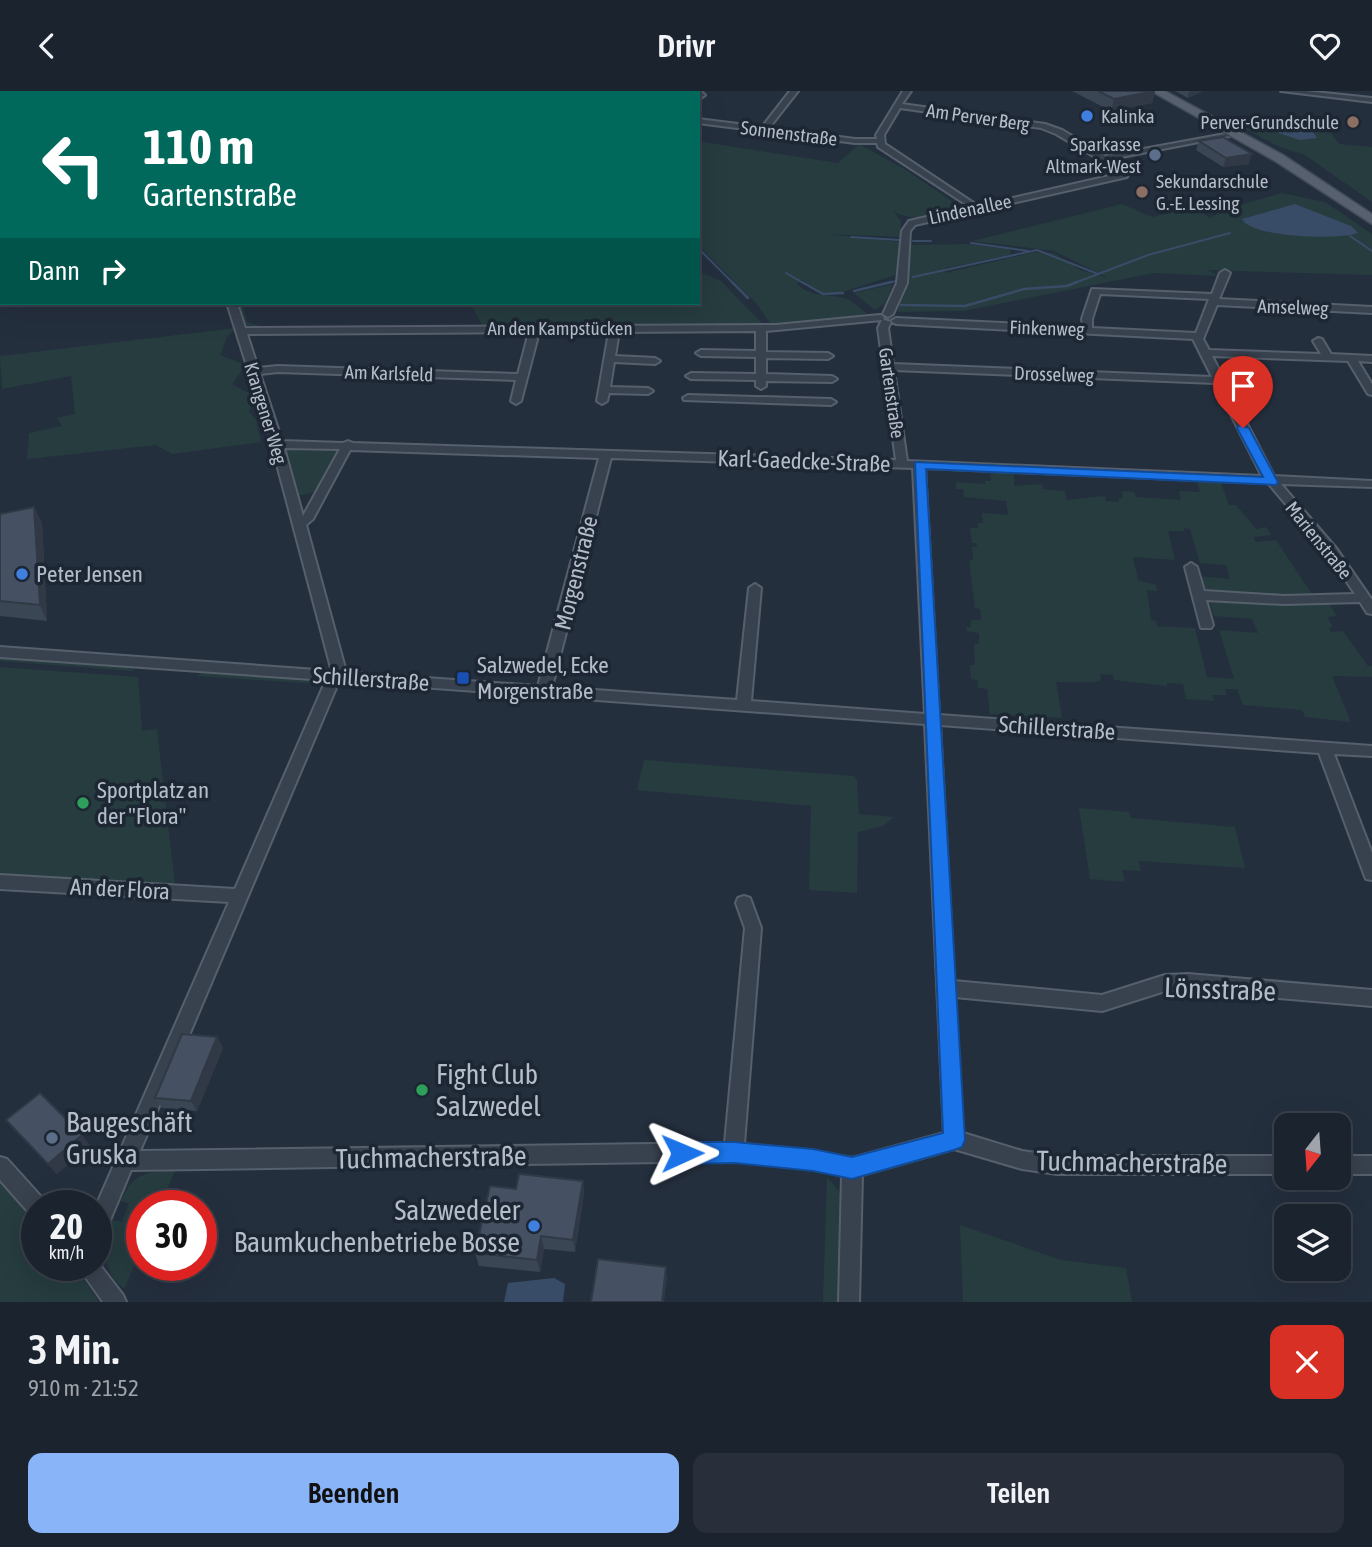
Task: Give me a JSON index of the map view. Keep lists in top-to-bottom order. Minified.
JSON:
{"streets":{"street":["Am Perver Berg","Sonnenstraße","Lindenallee","Amselweg","An den Kampstücken","Finkenweg","Am Karlsfeld","Drosselweg","Gartenstraße","Krangener Weg","Karl-Gaedcke-Straße","Marienstraße","Morgenstraße","Schillerstraße","An der Flora","Lönsstraße","Tuchmacherstraße"]},"crossings":[["Am Perver Berg","Lindenallee"],["Lindenallee","An den Kampstücken"],["Lindenallee","Finkenweg"],["Lindenallee","Gartenstraße"],["An den Kampstücken","Finkenweg"],["An den Kampstücken","Gartenstraße"],["An den Kampstücken","Krangener Weg"],["Finkenweg","Gartenstraße"],["Finkenweg","Marienstraße"],["Am Karlsfeld","Krangener Weg"],["Drosselweg","Gartenstraße"],["Drosselweg","Marienstraße"],["Gartenstraße","Karl-Gaedcke-Straße"],["Gartenstraße","Schillerstraße"],["Gartenstraße","Lönsstraße"],["Gartenstraße","Tuchmacherstraße"],["Krangener Weg","Karl-Gaedcke-Straße"],["Krangener Weg","Schillerstraße"],["Karl-Gaedcke-Straße","Marienstraße"],["Karl-Gaedcke-Straße","Morgenstraße"],["Morgenstraße","Schillerstraße"]],"places":{"other":["Kalinka","Perver-Grundschule","Sparkasse Altmark-West","Sekundarschule G.-E. Lessing","Peter Jensen","Sportplatz an der \"Flora\"","Fight Club Salzwedel","Baugeschäft Gruska","Salzwedeler Baumkuchenbetriebe Bosse"],"transit":["Salzwedel, Ecke Morgenstraße"]},"north":"bottom","page":{"header":"Drivr","turn":["110 m","Gartenstraße"],"then":"Dann","speed":"20 km/h","limit":"30","heading":["3 Min.","910 m · 21:52"],"buttons":["Beenden","Teilen"]}}
